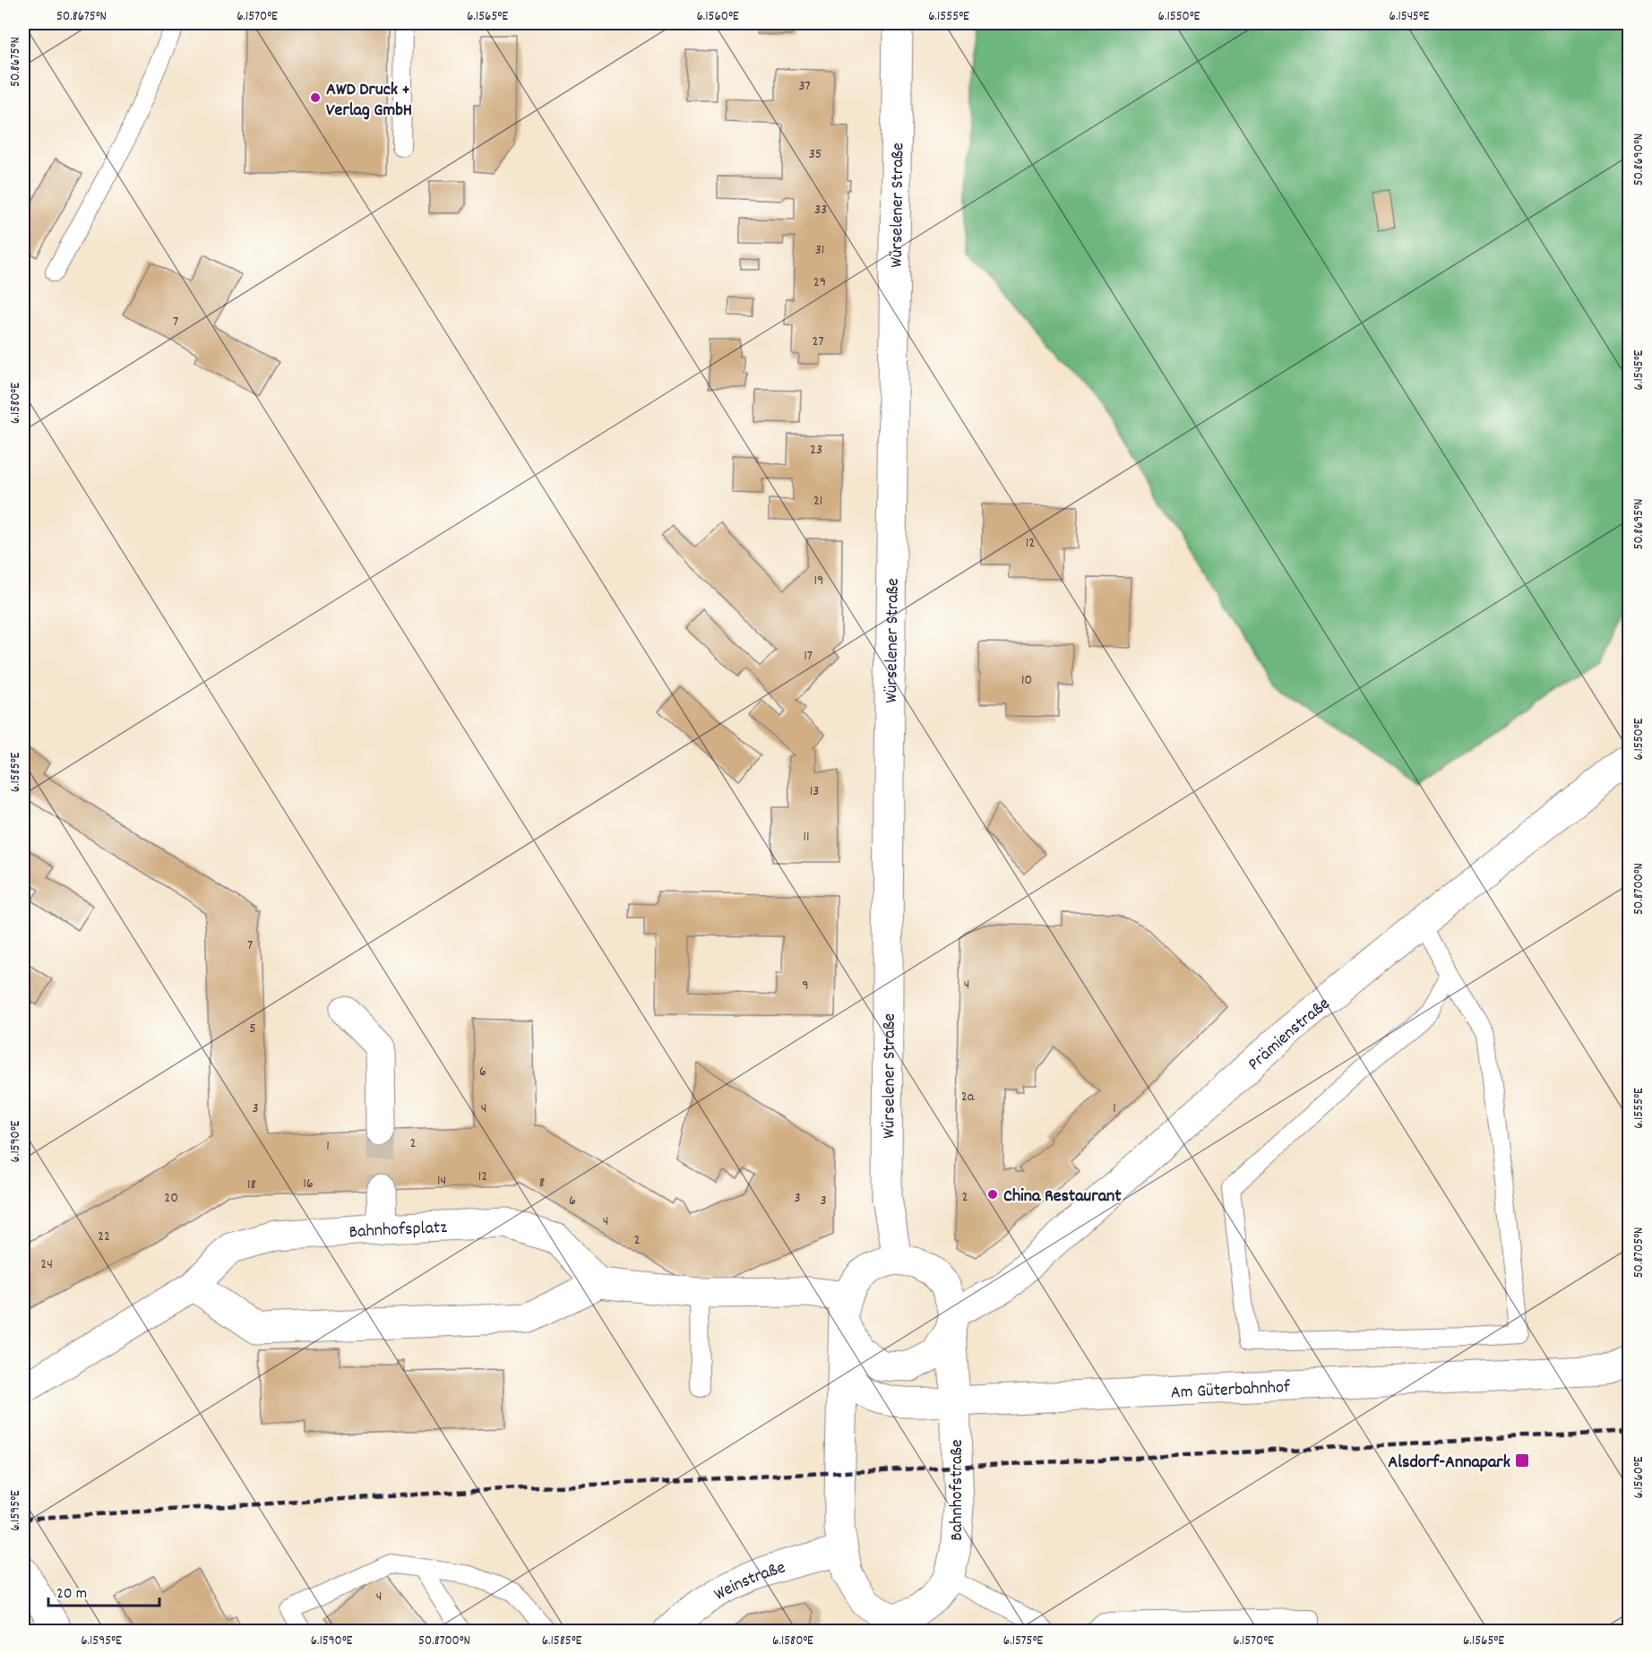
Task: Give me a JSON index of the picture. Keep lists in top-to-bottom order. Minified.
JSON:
{"streets":{"street":["Würselener Straße","Prämienstraße","Bahnhofsplatz","Am Güterbahnhof","Bahnhofstraße","Weinstraße"]},"crossings":[["Würselener Straße","Prämienstraße"],["Würselener Straße","Bahnhofstraße"],["Prämienstraße","Bahnhofstraße"],["Am Güterbahnhof","Bahnhofstraße"],["Bahnhofstraße","Weinstraße"]],"places":{"other":["AWD Druck + Verlag GmbH","China Restaurant"],"transit":["Alsdorf-Annapark"]},"house_numbers":["37","35","33","31","29","7","27","23","21","12","19","17","10","13","11","7","4","9","5","6","2a","3","4","1","2","1","12","14","8","16","18","2","20","3","6","3","4","22","2","24","4"],"scale_bar":"20 m","coordinates":["50.8675°N","6.1570°E","6.1565°E","6.1560°E","6.1555°E","6.1550°E","6.1545°E","50.8690°N","6.1580°E","50.8695°N","6.1585°E","50.8700°N","6.1590°E","50.8705°N","6.1595°E","6.1575°E"]}
